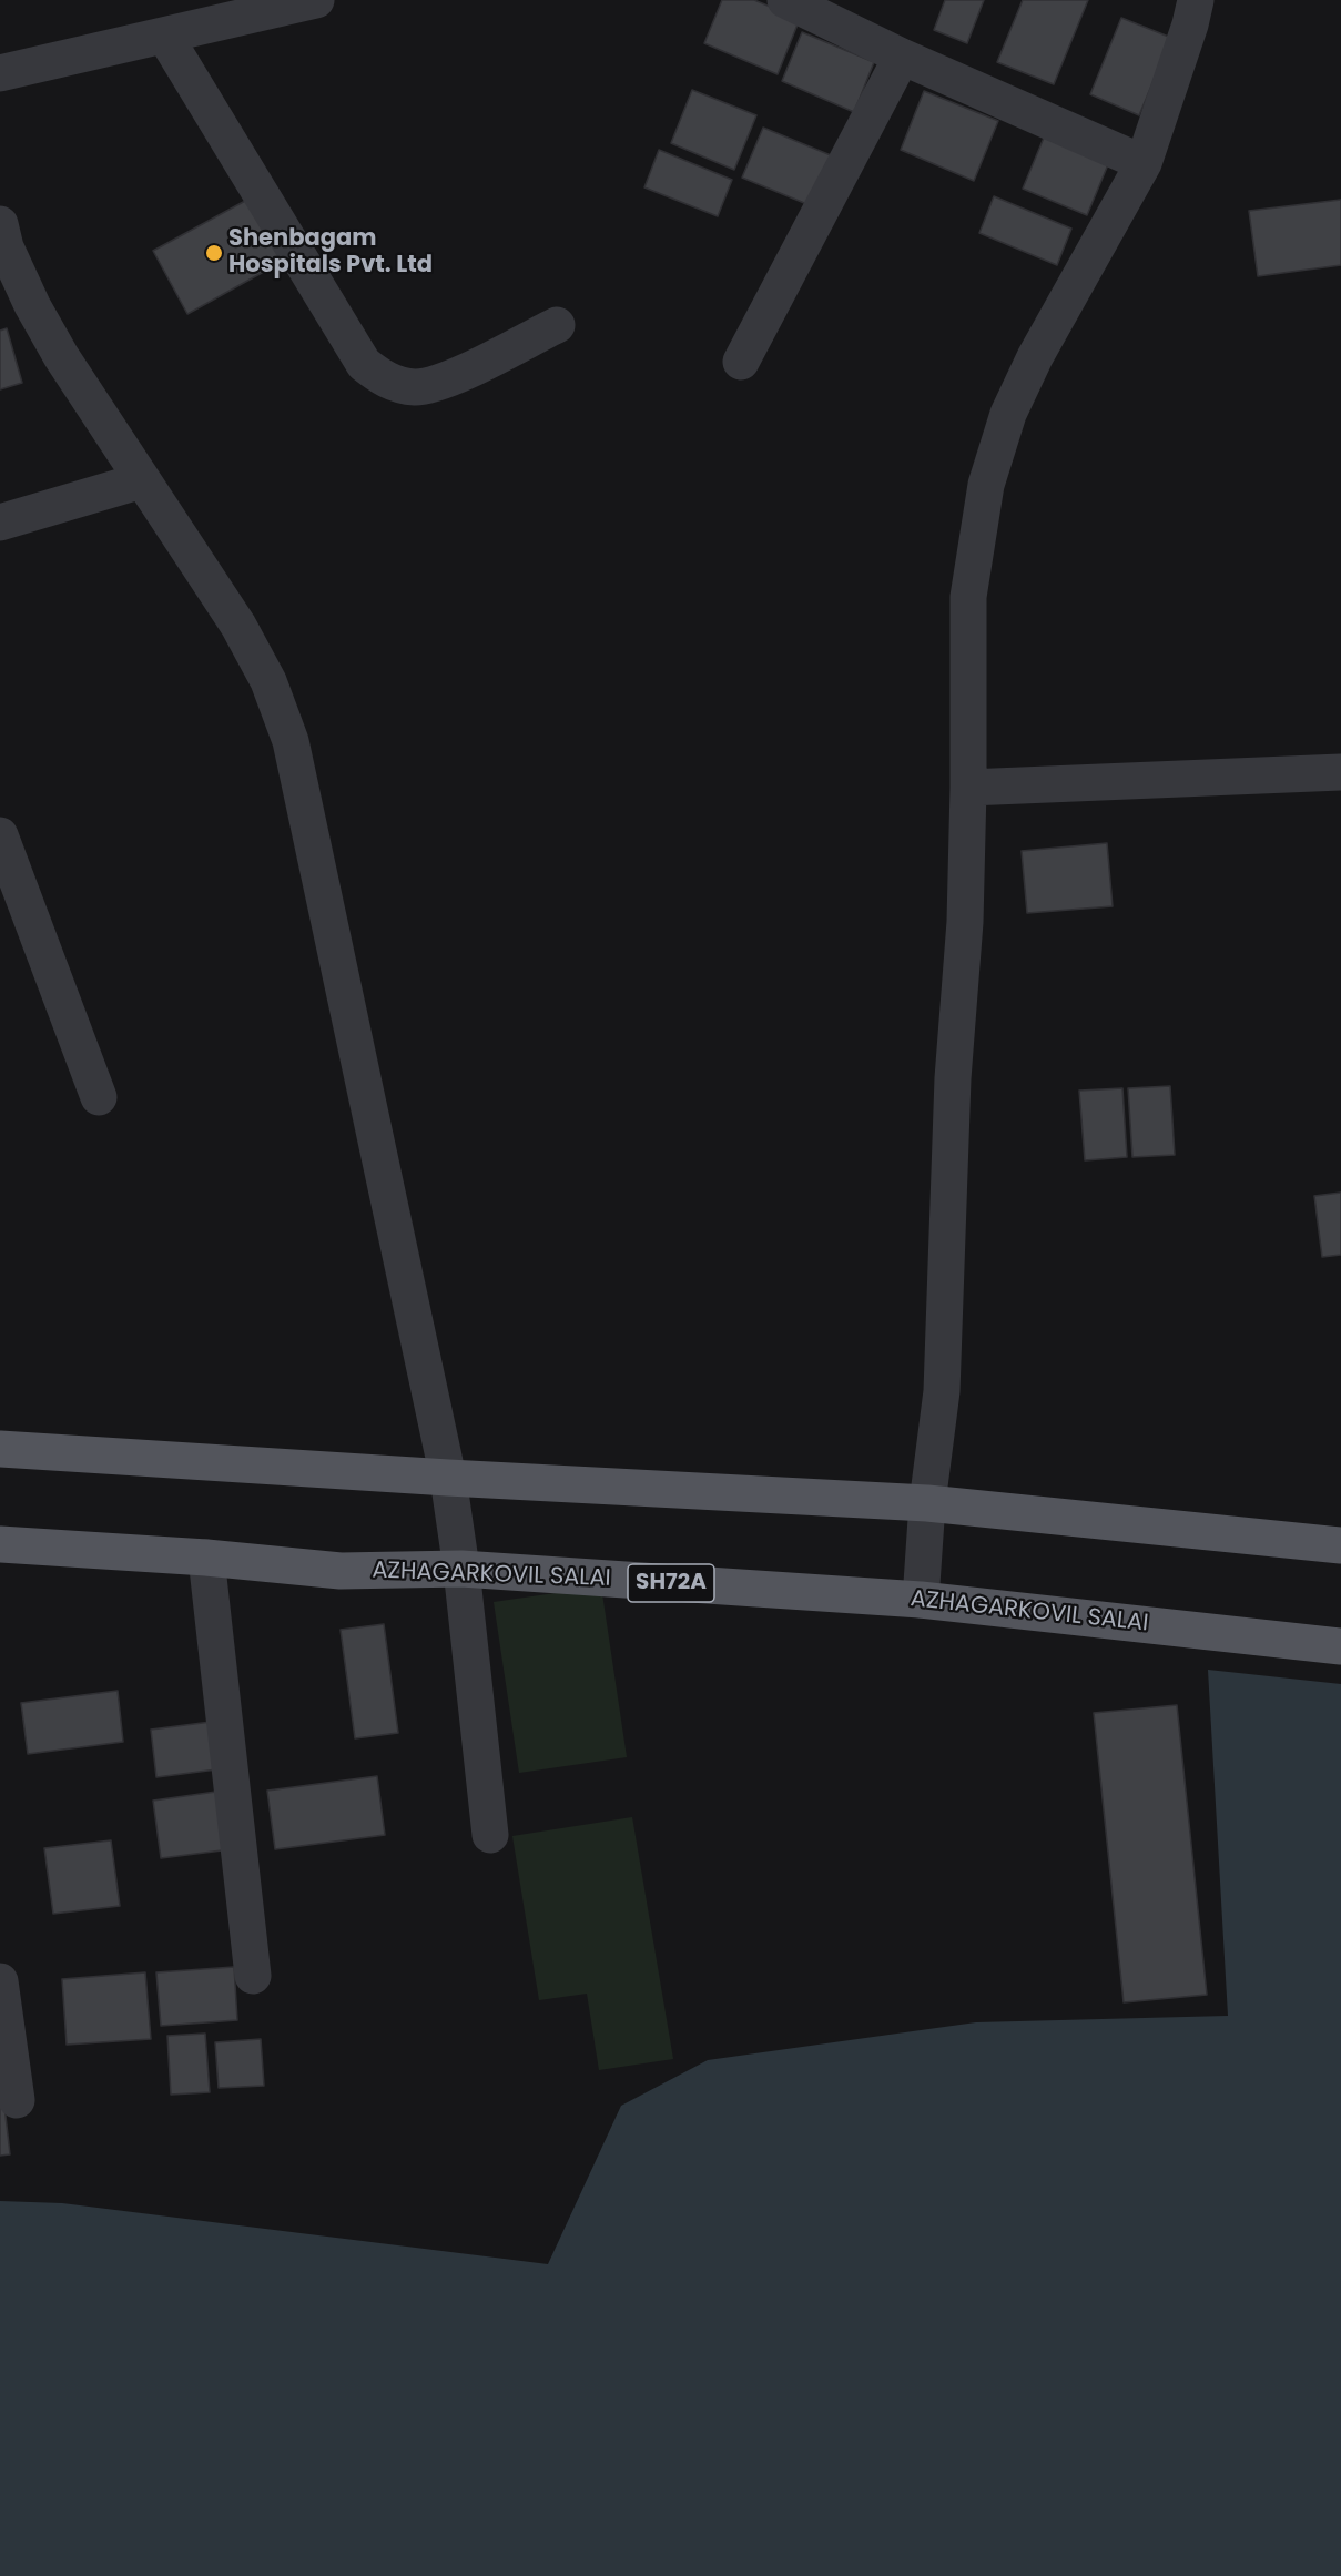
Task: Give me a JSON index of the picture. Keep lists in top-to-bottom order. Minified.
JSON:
{"streets":{"main road":["AZHAGARKOVIL SALAI","SH72A"]},"places":["Shenbagam Hospitals Pvt. Ltd"]}
